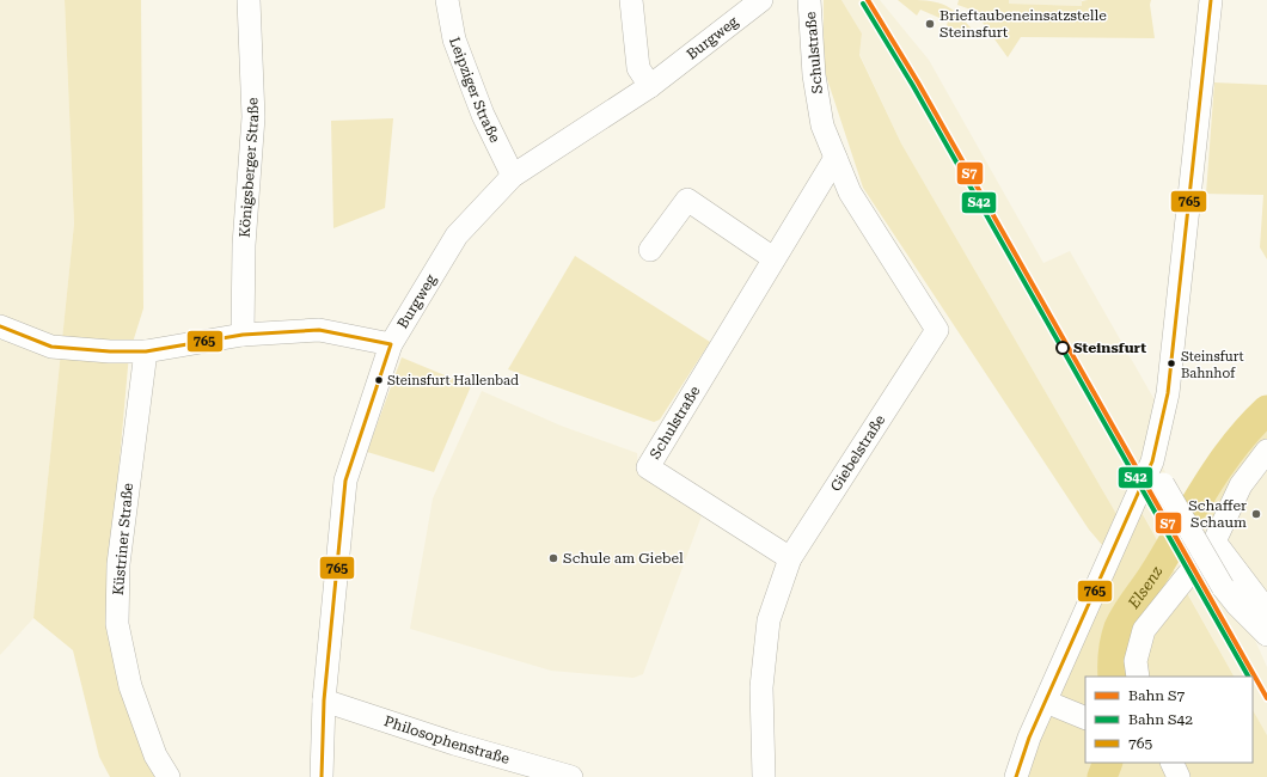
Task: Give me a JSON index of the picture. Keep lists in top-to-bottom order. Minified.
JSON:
{"streets":{"street":["Burgweg","Schulstraße","Leipziger Straße","Königsberger Straße","Giebelstraße","Küstriner Straße","Philosophenstraße"]},"crossings":[["Burgweg","Leipziger Straße"],["Burgweg","Philosophenstraße"],["Schulstraße","Giebelstraße"]],"water":["Elsenz"],"places":["Brieftaubeneinsatzstelle Steinsfurt","Steinsfurt","Steinsfurt Bahnhof","Steinsfurt Hallenbad","Schaffer Schaum","Schule am Giebel"],"lines":["rail line S7","transit line 765","rail line S42"],"legend":["Bahn S7","Bahn S42","765"]}
